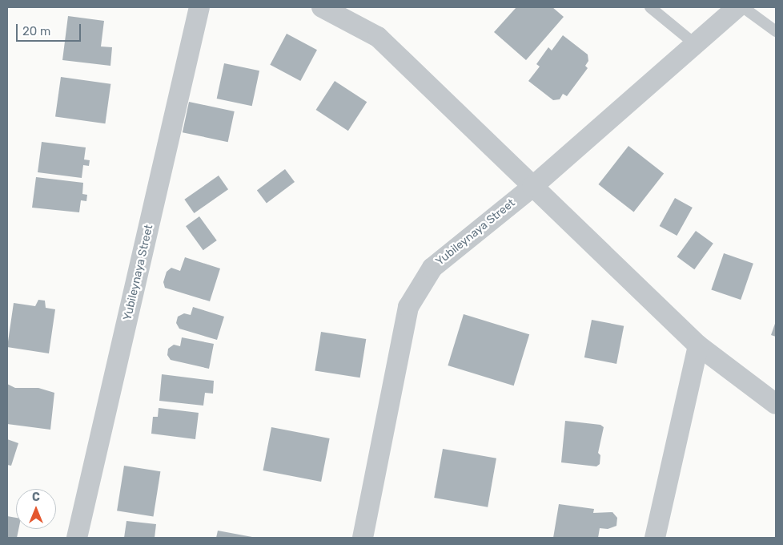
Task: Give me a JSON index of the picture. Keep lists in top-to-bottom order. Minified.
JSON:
{"streets":{"street":["Yubileynaya Street"]},"scale_bar":"20 m","north":"top"}
